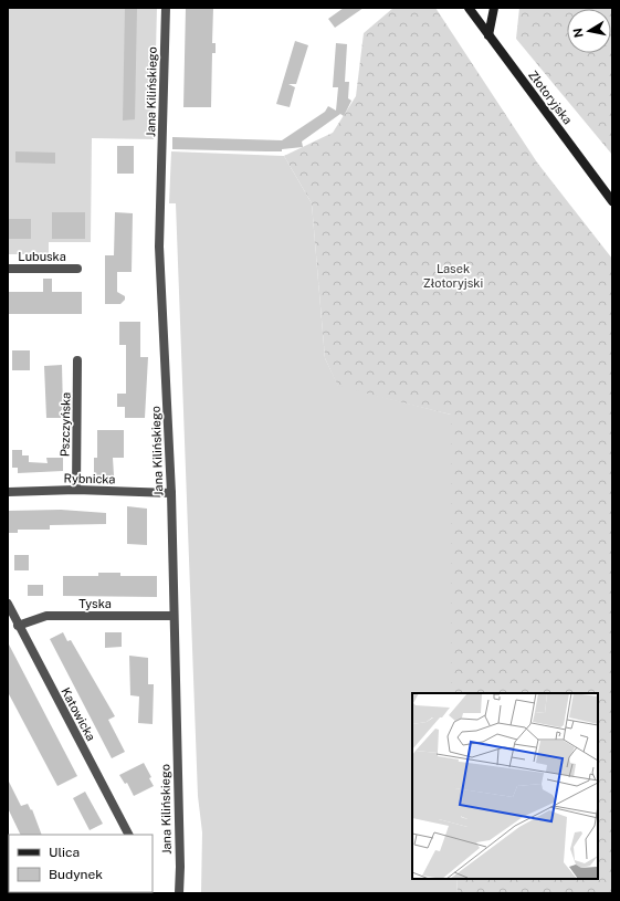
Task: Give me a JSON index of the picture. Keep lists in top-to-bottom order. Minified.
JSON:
{"streets":{"street":["Jana Kilińskiego","Złotoryjska","Lubuska","Pszczyńska","Rybnicka","Tyska","Katowicka"]},"crossings":[["Jana Kilińskiego","Rybnicka"],["Jana Kilińskiego","Tyska"],["Pszczyńska","Rybnicka"],["Tyska","Katowicka"]],"parks":["Lasek Złotoryjski"],"legend":["Ulica","Budynek"],"north":"left"}
